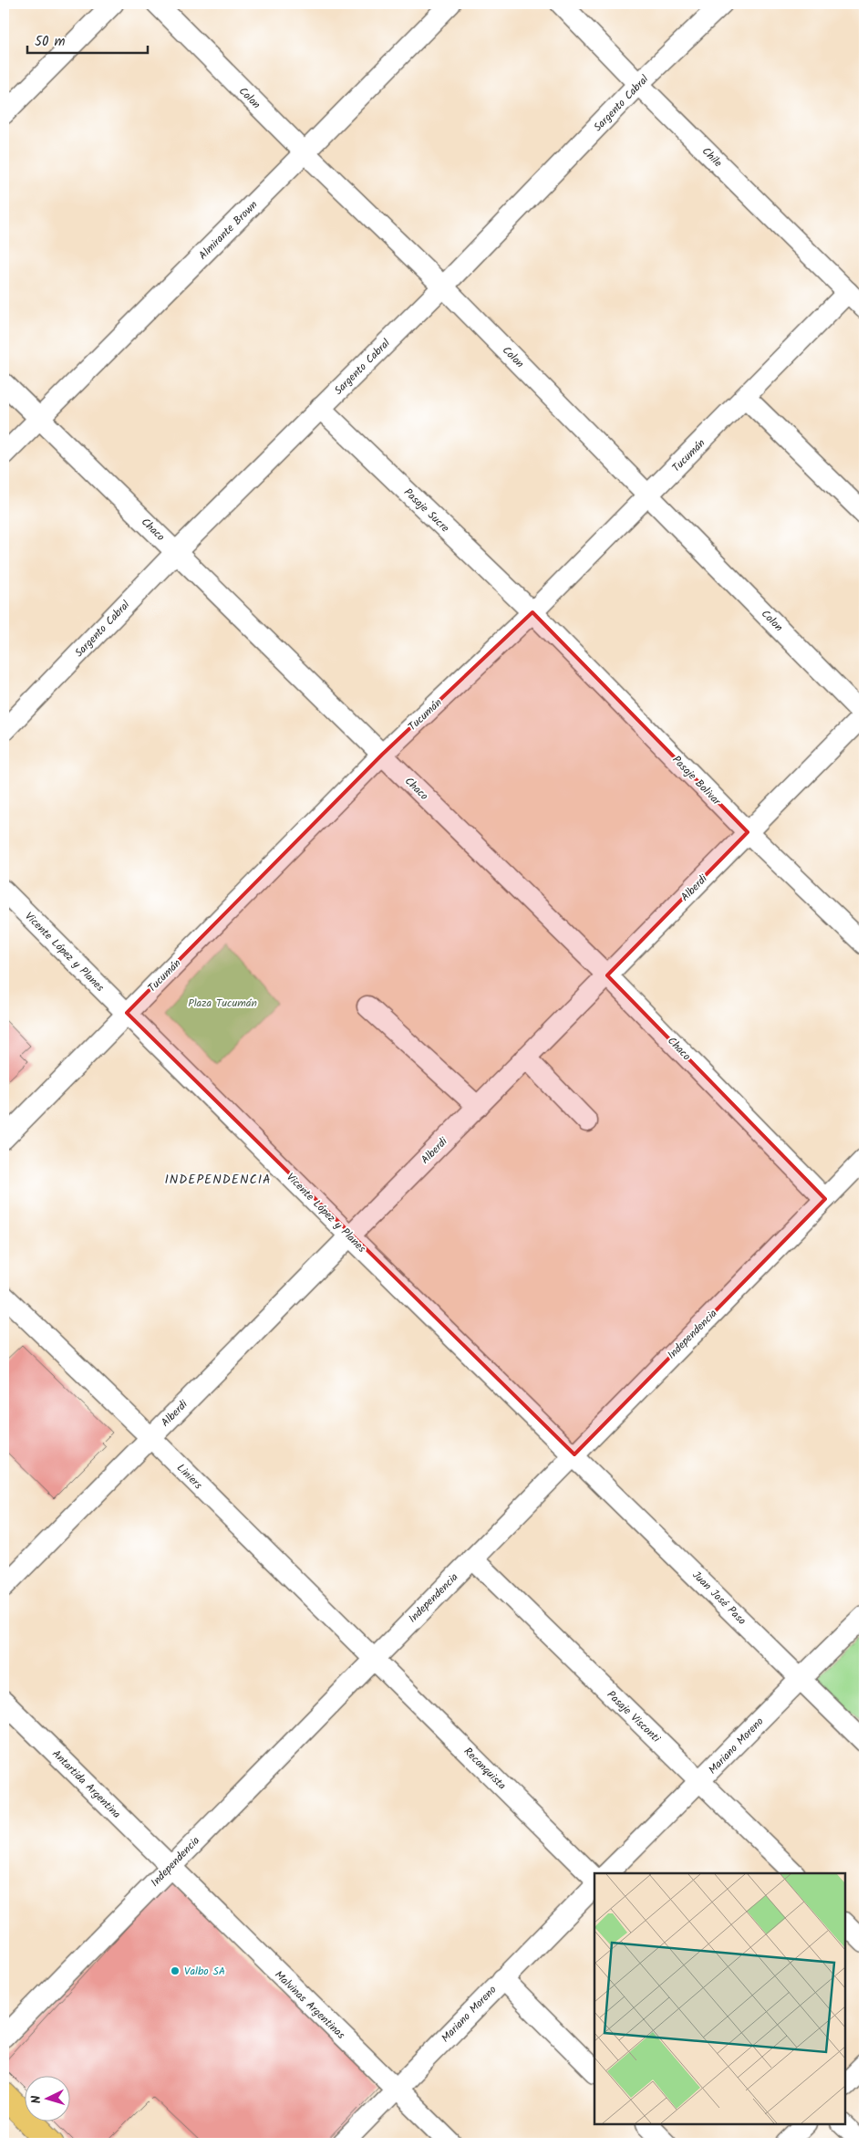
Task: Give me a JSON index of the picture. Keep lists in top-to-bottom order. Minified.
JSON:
{"streets":{"street":["Colon","Sargento Cabral","Chile","Almirante Brown","Tucumán","Pasaje Sucre","Chaco","Pasaje Bolivar","Alberdi","Vicente López y Planes","Independencia","Liniers","Juan José Paso","Pasaje Visconti","Mariano Moreno","Reconquista","Antartida Argentina","Malvinas Argentinas"]},"crossings":[["Colon","Sargento Cabral"],["Colon","Almirante Brown"],["Colon","Tucumán"],["Colon","Alberdi"],["Sargento Cabral","Chile"],["Sargento Cabral","Pasaje Sucre"],["Sargento Cabral","Chaco"],["Chile","Tucumán"],["Almirante Brown","Chaco"],["Tucumán","Pasaje Sucre"],["Tucumán","Chaco"],["Tucumán","Pasaje Bolivar"],["Tucumán","Vicente López y Planes"],["Pasaje Sucre","Pasaje Bolivar"],["Chaco","Alberdi"],["Chaco","Independencia"],["Pasaje Bolivar","Alberdi"],["Alberdi","Vicente López y Planes"],["Alberdi","Liniers"],["Vicente López y Planes","Independencia"],["Vicente López y Planes","Juan José Paso"],["Independencia","Liniers"],["Independencia","Juan José Paso"],["Independencia","Pasaje Visconti"],["Independencia","Reconquista"],["Independencia","Antartida Argentina"],["Independencia","Malvinas Argentinas"],["Liniers","Reconquista"],["Juan José Paso","Mariano Moreno"],["Pasaje Visconti","Mariano Moreno"],["Mariano Moreno","Malvinas Argentinas"],["Antartida Argentina","Malvinas Argentinas"]],"districts":["INDEPENDENCIA"],"parks":["Plaza Tucumán"],"places":["Valbo SA"],"scale_bar":"50 m","north":"left"}
